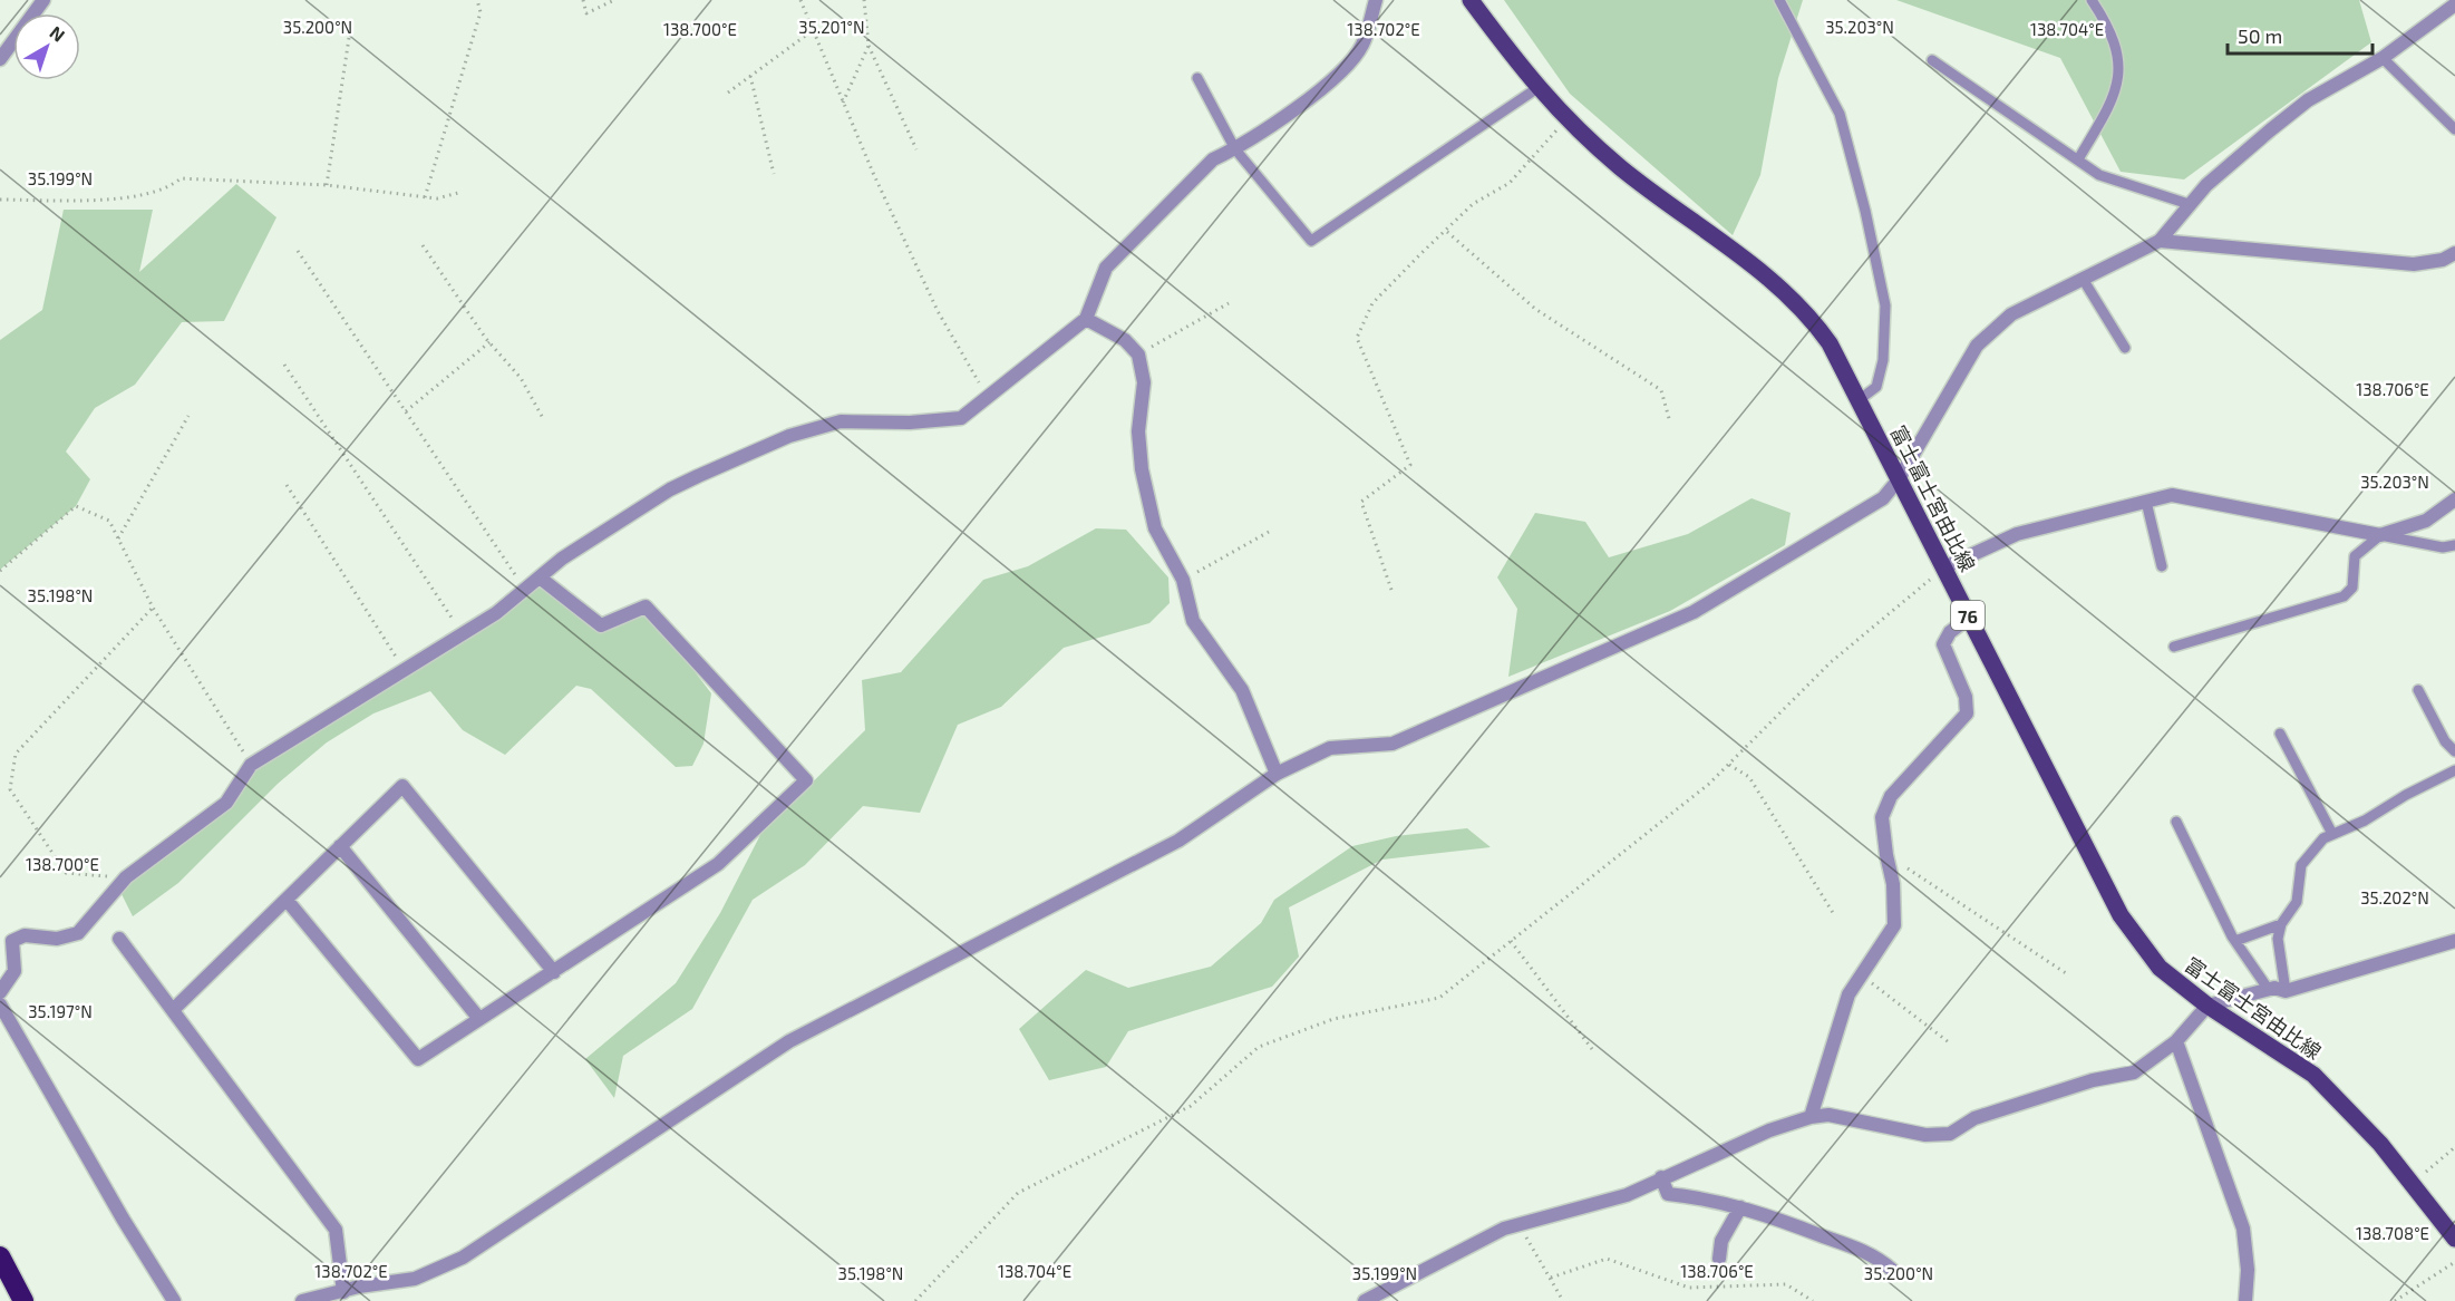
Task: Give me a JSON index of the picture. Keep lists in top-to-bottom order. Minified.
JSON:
{"streets":{"main road":["富士富士宮由比線","76"]},"scale_bar":"50 m","north":"top right","coordinates":["35.200°N","35.201°N","35.203°N","138.700°E","138.702°E","138.704°E","35.199°N","138.706°E","35.198°N","35.202°N","35.197°N","138.708°E"]}
